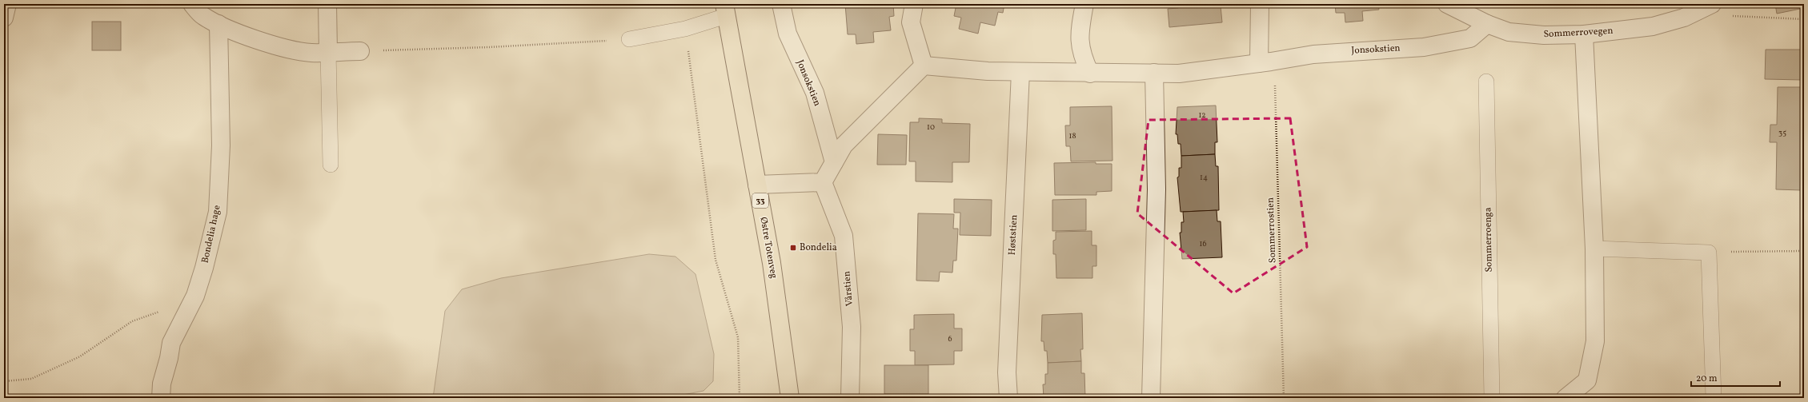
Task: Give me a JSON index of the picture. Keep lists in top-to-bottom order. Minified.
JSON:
{"streets":{"main road":["33","Østre Totenveg"],"street":["Sommerrovegen","Jonsokstien","Bondelia hage","Høststien","Vårstien"],"lane":["Sommerroenga"],"path":["Sommerrostien"]},"crossings":[["Sommerrovegen","Jonsokstien"],["Jonsokstien","Sommerrostien"],["Jonsokstien","Høststien"]],"places":{"transit":["Bondelia"]},"house_numbers":["12","10","35","18","14","16","6"],"scale_bar":"20 m"}
